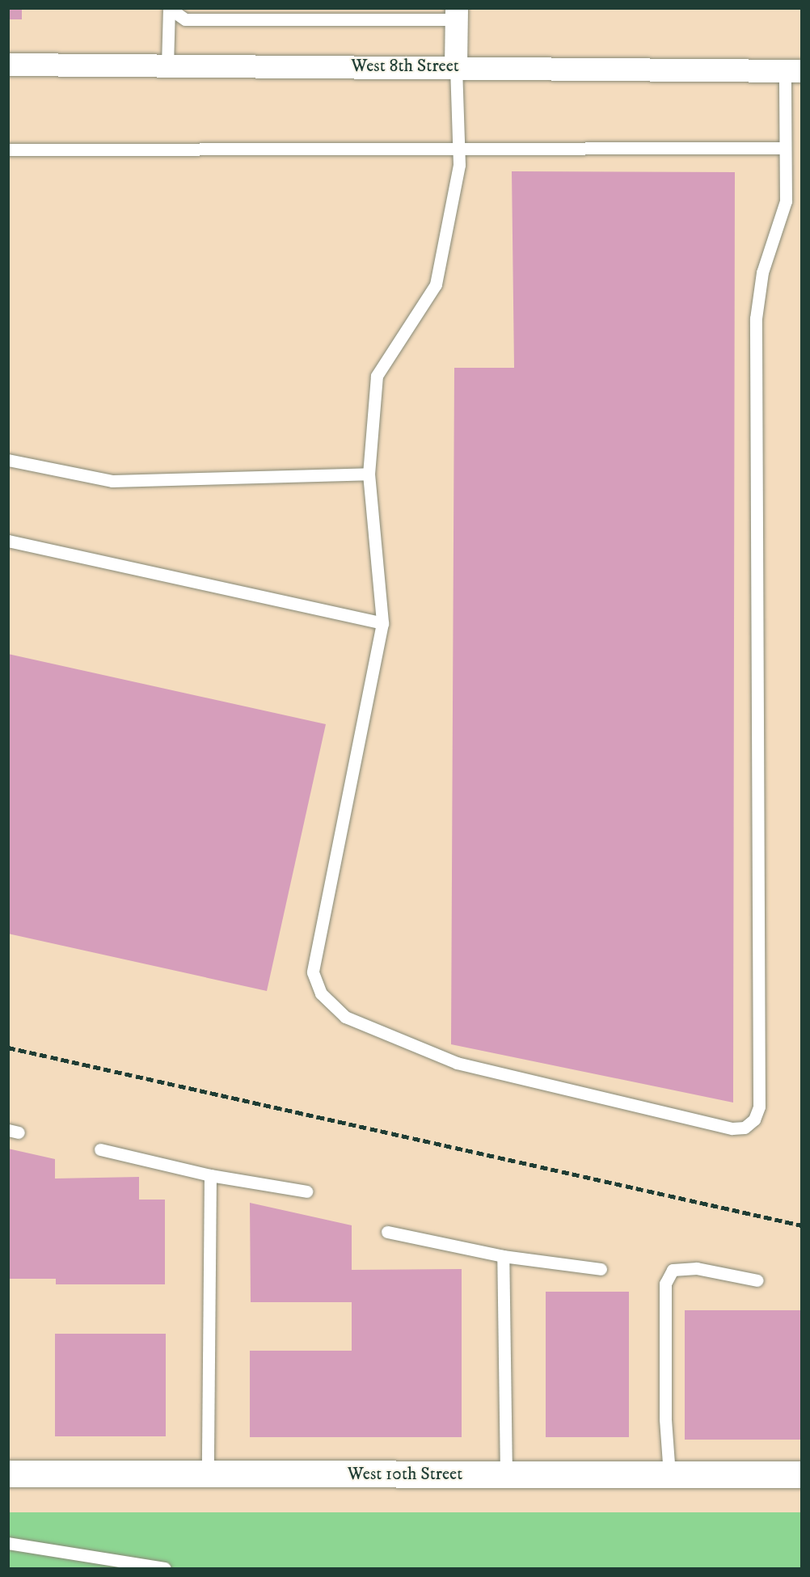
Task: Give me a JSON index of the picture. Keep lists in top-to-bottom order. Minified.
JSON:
{"streets":{"street":["West 8th Street","West 10th Street"]}}
